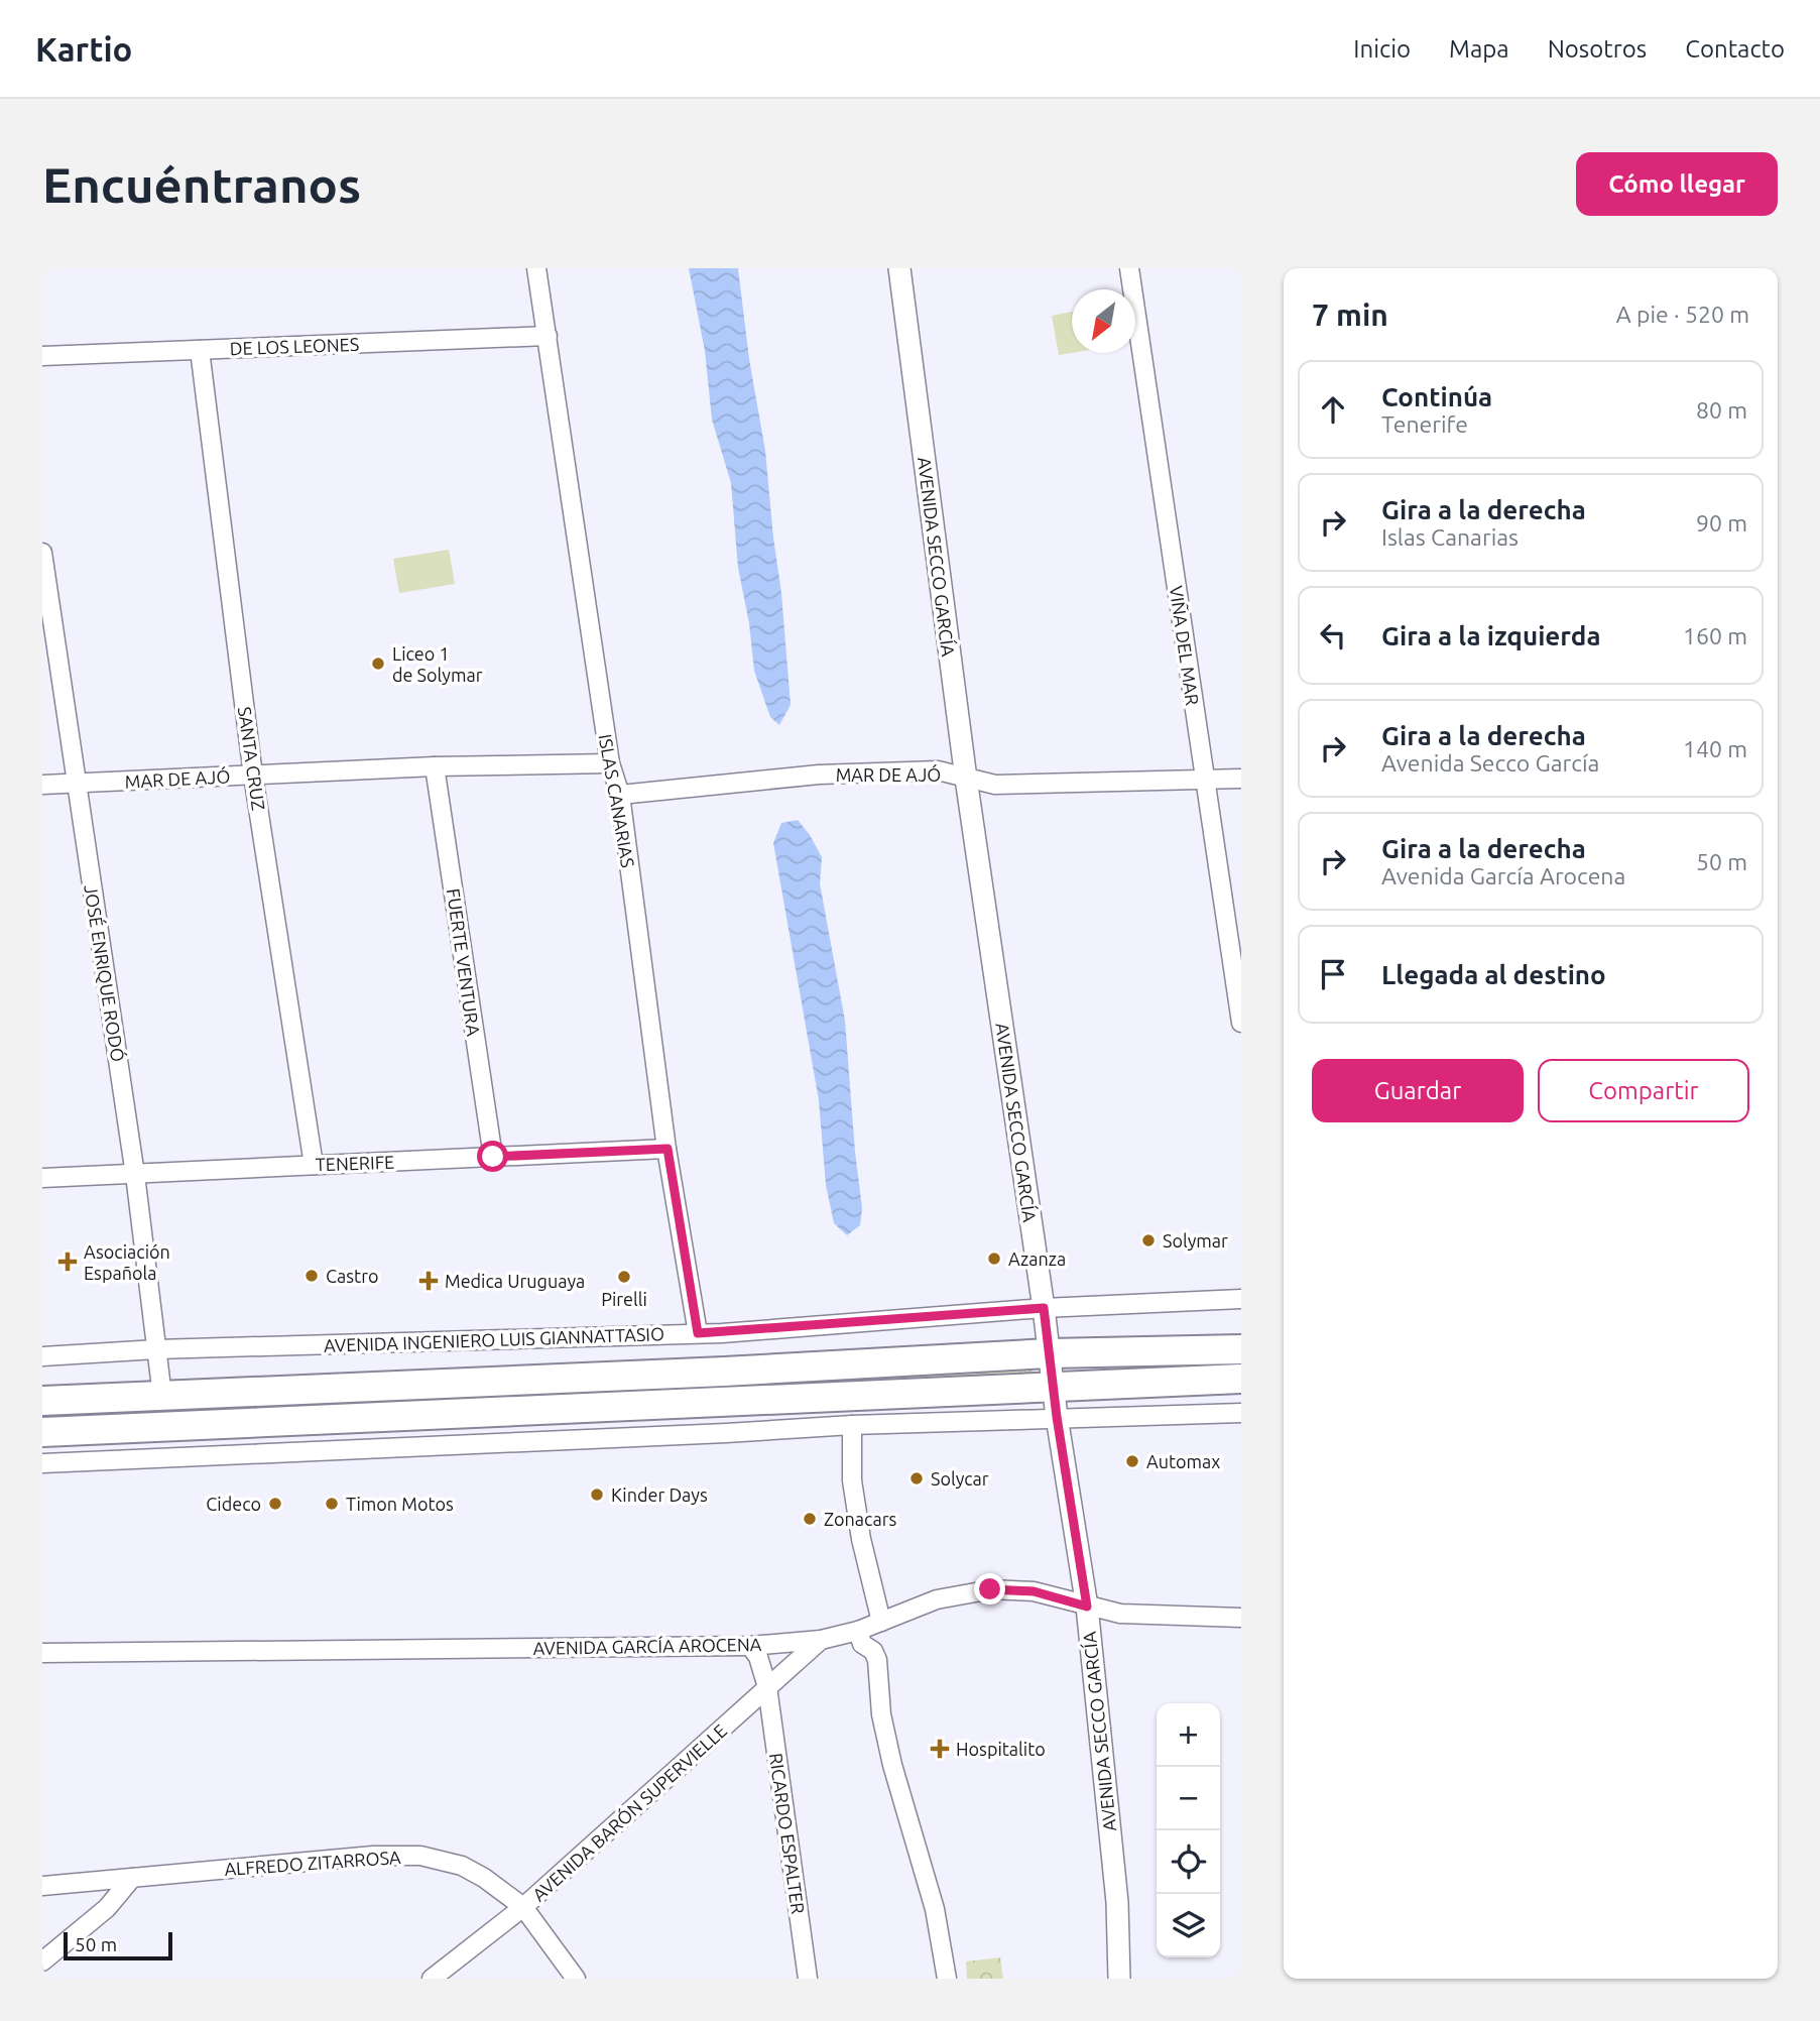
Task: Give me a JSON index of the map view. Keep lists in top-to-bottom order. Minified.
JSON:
{"streets":{"street":["DE LOS LEONES","AVENIDA SECCO GARCÍA","VIÑA DEL MAR","SANTA CRUZ","MAR DE AJÓ","ISLAS CANARIAS","FUERTE VENTURA","JOSÉ ENRIQUE RODÓ","TENERIFE","AVENIDA INGENIERO LUIS GIANNATTASIO","AVENIDA GARCÍA AROCENA","AVENIDA BARÓN SUPERVIELLE","RICARDO ESPALTER","ALFREDO ZITARROSA"]},"crossings":[["DE LOS LEONES","SANTA CRUZ"],["DE LOS LEONES","ISLAS CANARIAS"],["AVENIDA SECCO GARCÍA","MAR DE AJÓ"],["AVENIDA SECCO GARCÍA","AVENIDA INGENIERO LUIS GIANNATTASIO"],["AVENIDA SECCO GARCÍA","AVENIDA GARCÍA AROCENA"],["VIÑA DEL MAR","MAR DE AJÓ"],["SANTA CRUZ","MAR DE AJÓ"],["SANTA CRUZ","TENERIFE"],["MAR DE AJÓ","ISLAS CANARIAS"],["MAR DE AJÓ","FUERTE VENTURA"],["MAR DE AJÓ","JOSÉ ENRIQUE RODÓ"],["ISLAS CANARIAS","TENERIFE"],["ISLAS CANARIAS","AVENIDA INGENIERO LUIS GIANNATTASIO"],["FUERTE VENTURA","TENERIFE"],["JOSÉ ENRIQUE RODÓ","TENERIFE"],["JOSÉ ENRIQUE RODÓ","AVENIDA INGENIERO LUIS GIANNATTASIO"],["AVENIDA GARCÍA AROCENA","AVENIDA BARÓN SUPERVIELLE"],["AVENIDA GARCÍA AROCENA","RICARDO ESPALTER"],["AVENIDA BARÓN SUPERVIELLE","RICARDO ESPALTER"],["AVENIDA BARÓN SUPERVIELLE","ALFREDO ZITARROSA"]],"places":{"other":["Liceo 1 de Solymar","Solymar","Azanza","Castro","Pirelli","Automax","Solycar","Kinder Days","Cideco","Timon Motos","Zonacars"],"health":["Asociación Española","Medica Uruguaya","Hospitalito"]},"scale_bar":"50 m","north":"bottom left","page":{"header":"Kartio","nav":["Inicio","Mapa","Nosotros","Contacto"],"buttons":["Cómo llegar",["Guardar","Compartir"]],"title":"Encuéntranos","heading":["7 min","A pie · 520 m"],"list":[["Continúa","Tenerife","80 m"],["Gira a la derecha","Islas Canarias","90 m"],["Gira a la izquierda","160 m"],["Gira a la derecha","Avenida Secco García","140 m"],["Gira a la derecha","Avenida García Arocena","50 m"],"Llegada al destino"],"map_buttons":["+","−"],"scale":"50 m"}}
